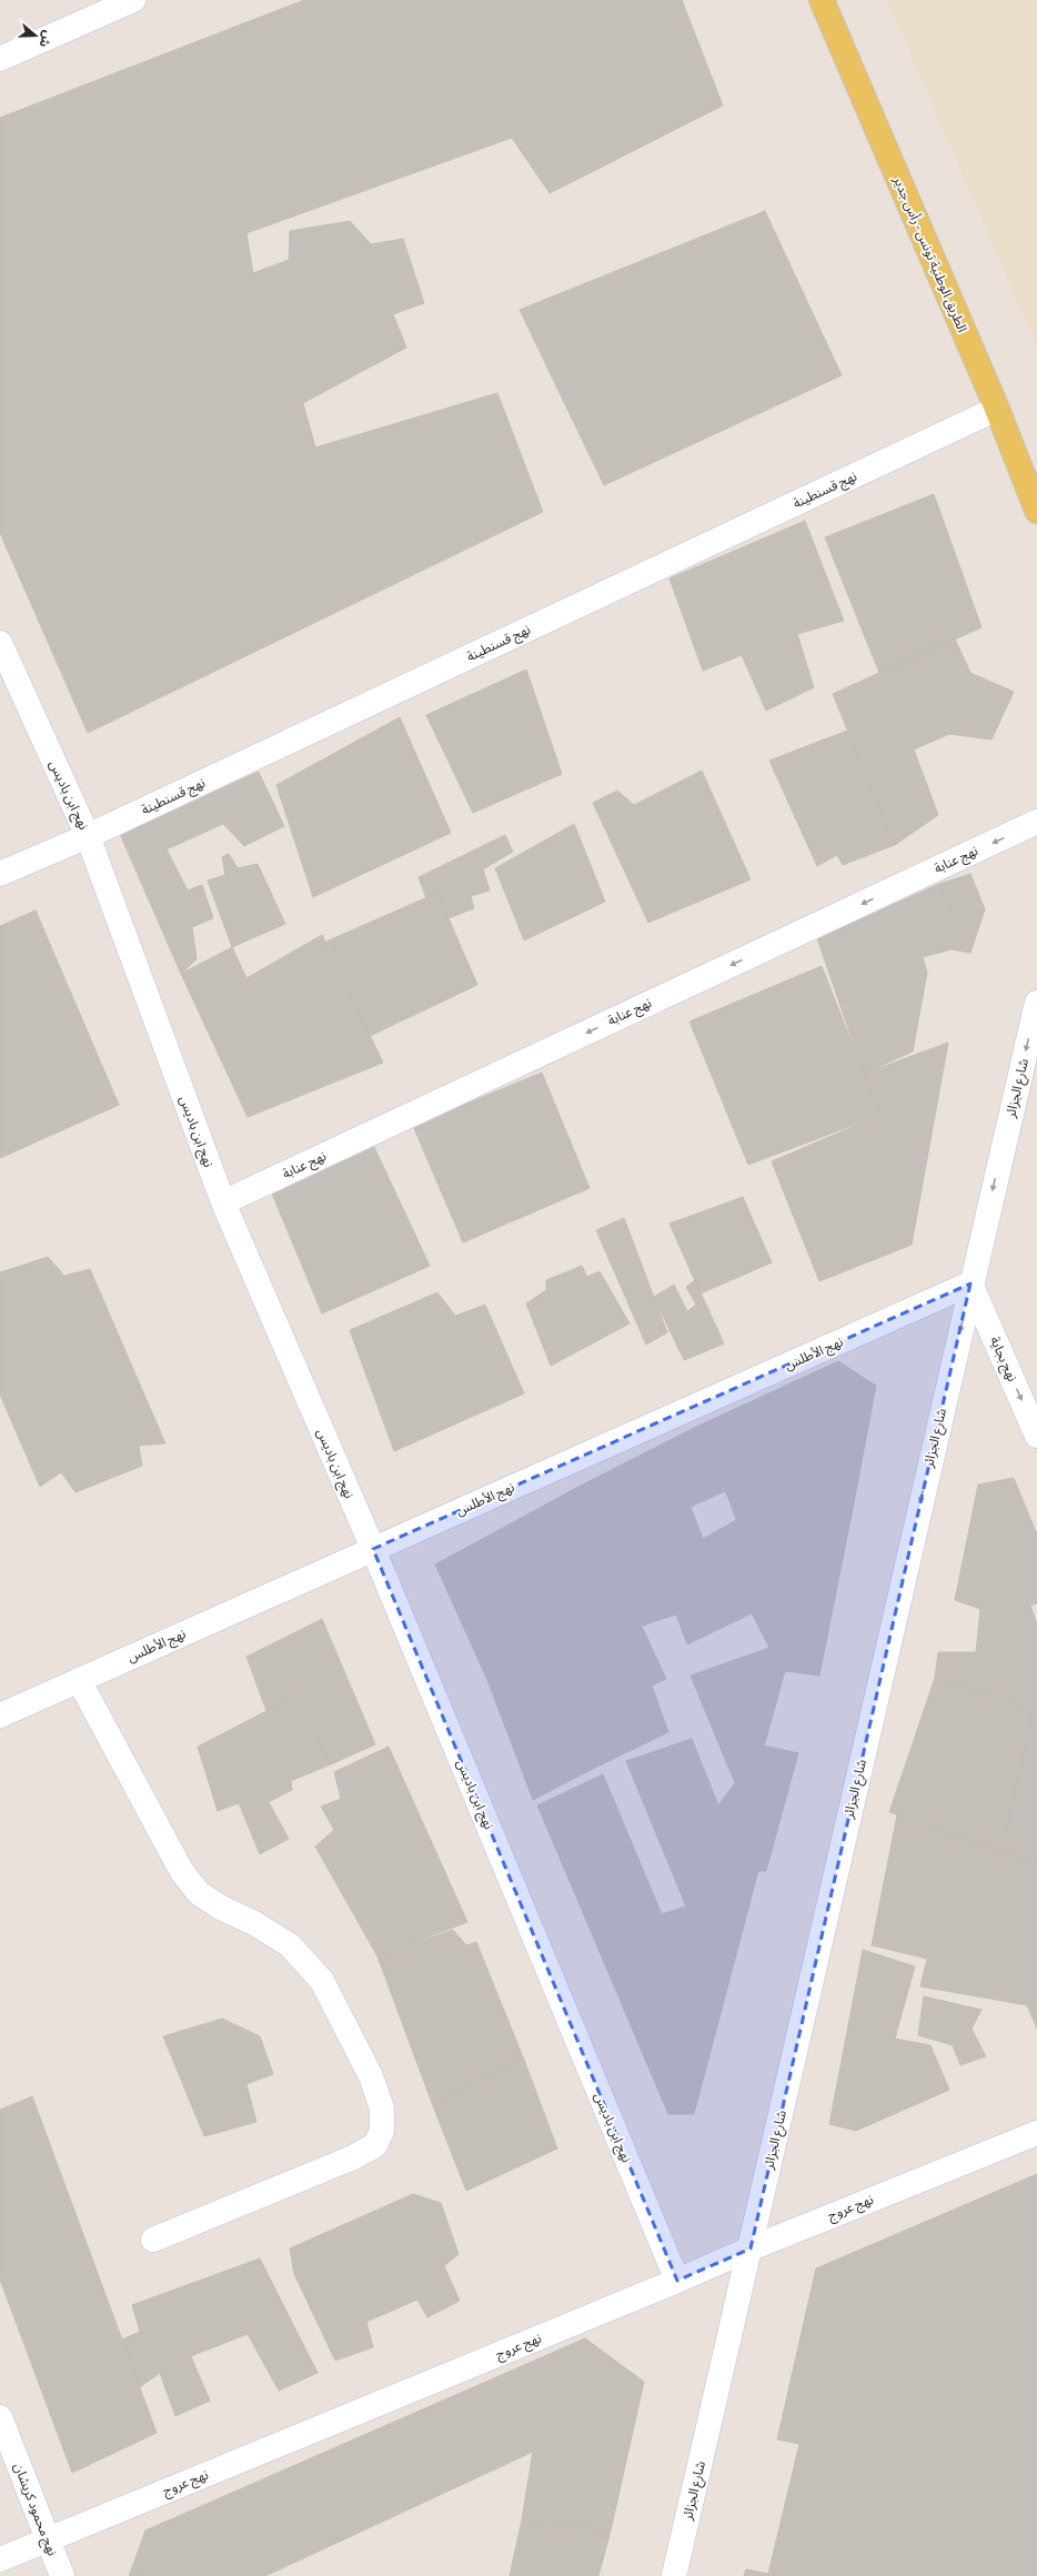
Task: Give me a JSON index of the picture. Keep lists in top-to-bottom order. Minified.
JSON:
{"streets":{"main road":["الطريق الوطنية تونس - رأس جدير"],"street":["نهج قسنطينة","نهج ابن باديس","نهج عنابة","شارع الجزائر","نهج الأطلس","نهج بجاية","نهج عروج","نهج محمود كريشان"]},"crossings":[["الطريق الوطنية تونس - رأس جدير","نهج قسنطينة"],["نهج قسنطينة","نهج ابن باديس"],["نهج ابن باديس","نهج عنابة"],["نهج ابن باديس","نهج الأطلس"],["نهج ابن باديس","نهج عروج"],["شارع الجزائر","نهج الأطلس"],["شارع الجزائر","نهج بجاية"],["شارع الجزائر","نهج عروج"],["نهج الأطلس","نهج بجاية"],["نهج عروج","نهج محمود كريشان"]],"one_way":["نهج عنابة","شارع الجزائر","نهج بجاية"],"north":"right"}
